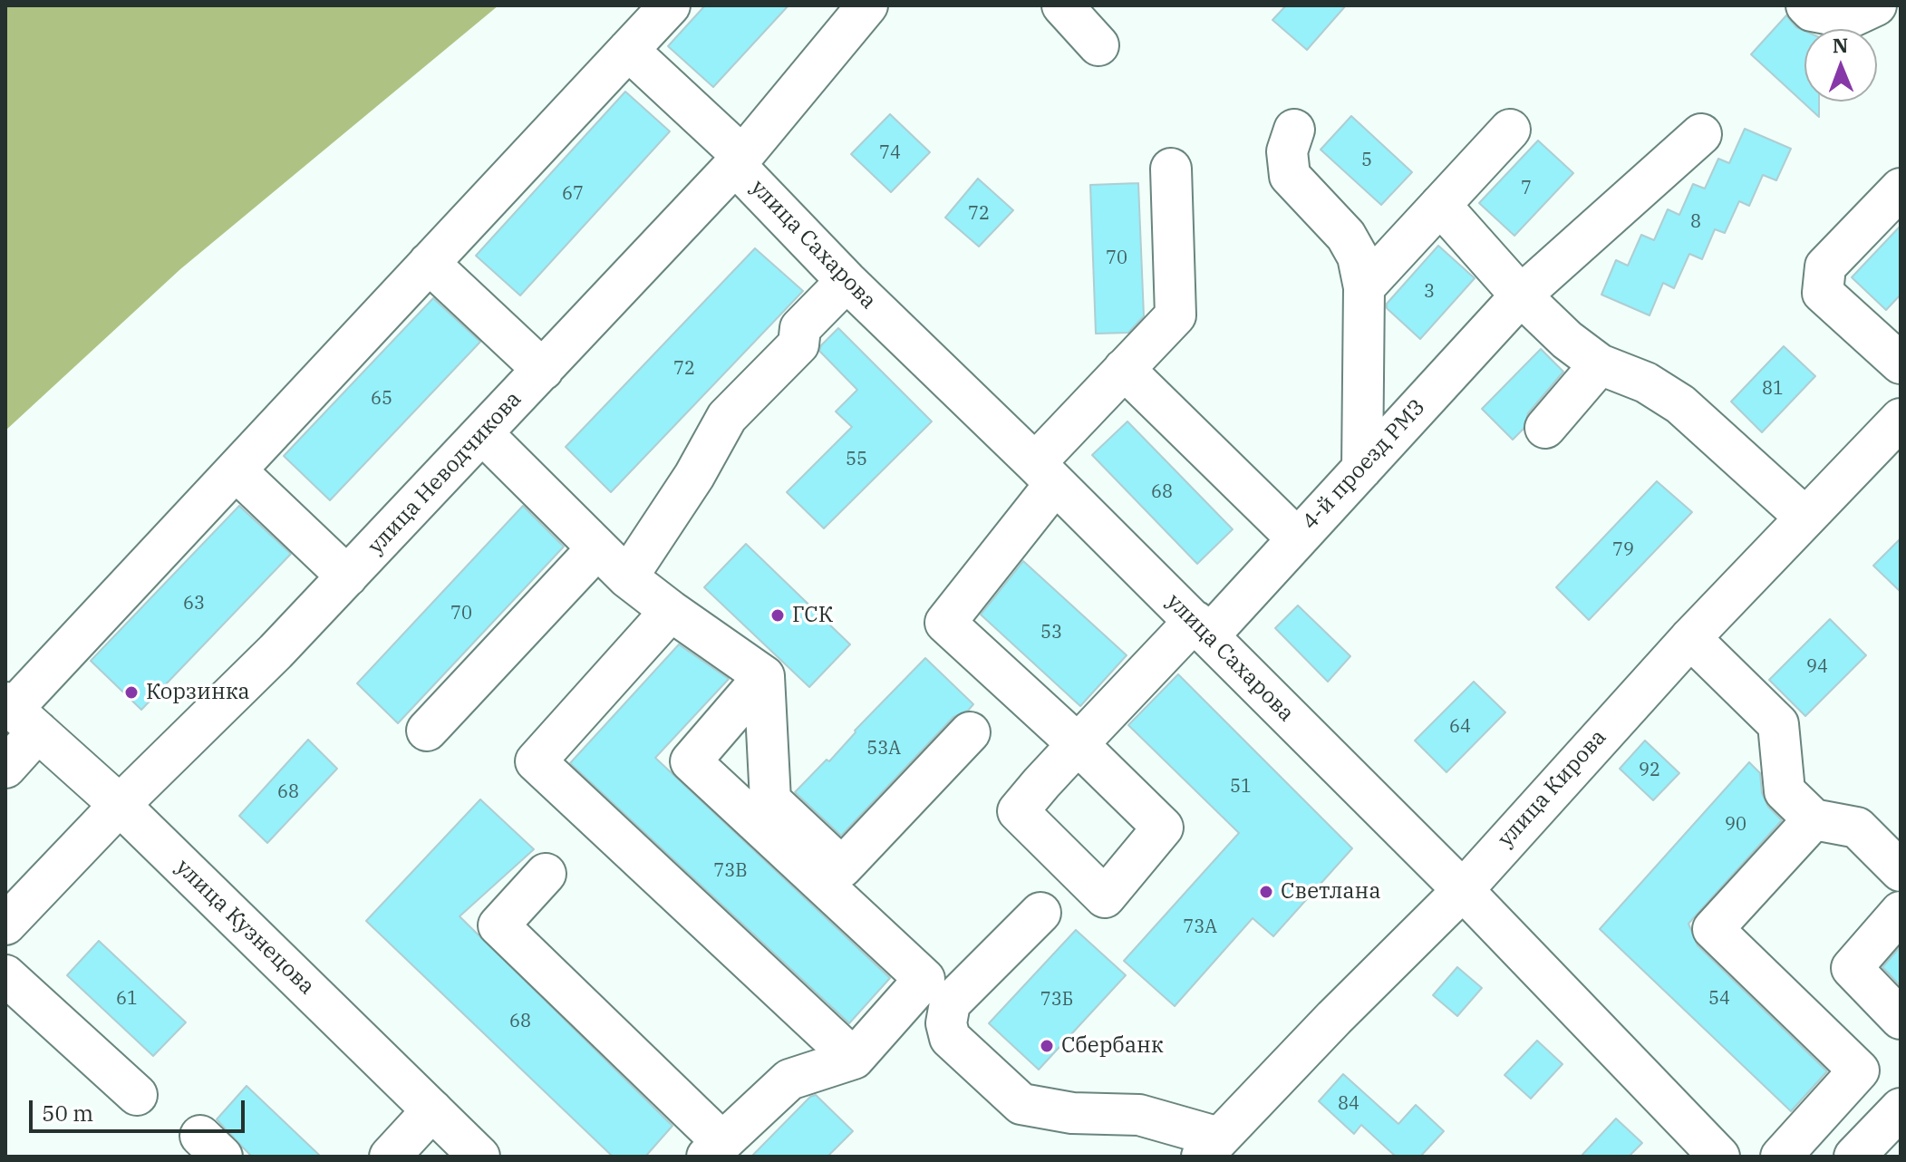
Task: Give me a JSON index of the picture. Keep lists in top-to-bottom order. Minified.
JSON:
{"streets":{"street":["улица Сахарова","4-й проезд РМЗ","улица Неводчикова","улица Кирова","улица Кузнецова"]},"crossings":[["улица Сахарова","4-й проезд РМЗ"],["улица Сахарова","улица Неводчикова"],["улица Сахарова","улица Кирова"],["улица Неводчикова","улица Кузнецова"]],"places":["ГСК","Корзинка","Светлана","Сбербанк"],"house_numbers":["74","5","7","67","72","8","70","3","72","81","65","55","68","79","63","70","53","94","64","53А","92","51","68","90","73В","73А","61","54","73Б","68","84"],"scale_bar":"50 m","north":"top"}
